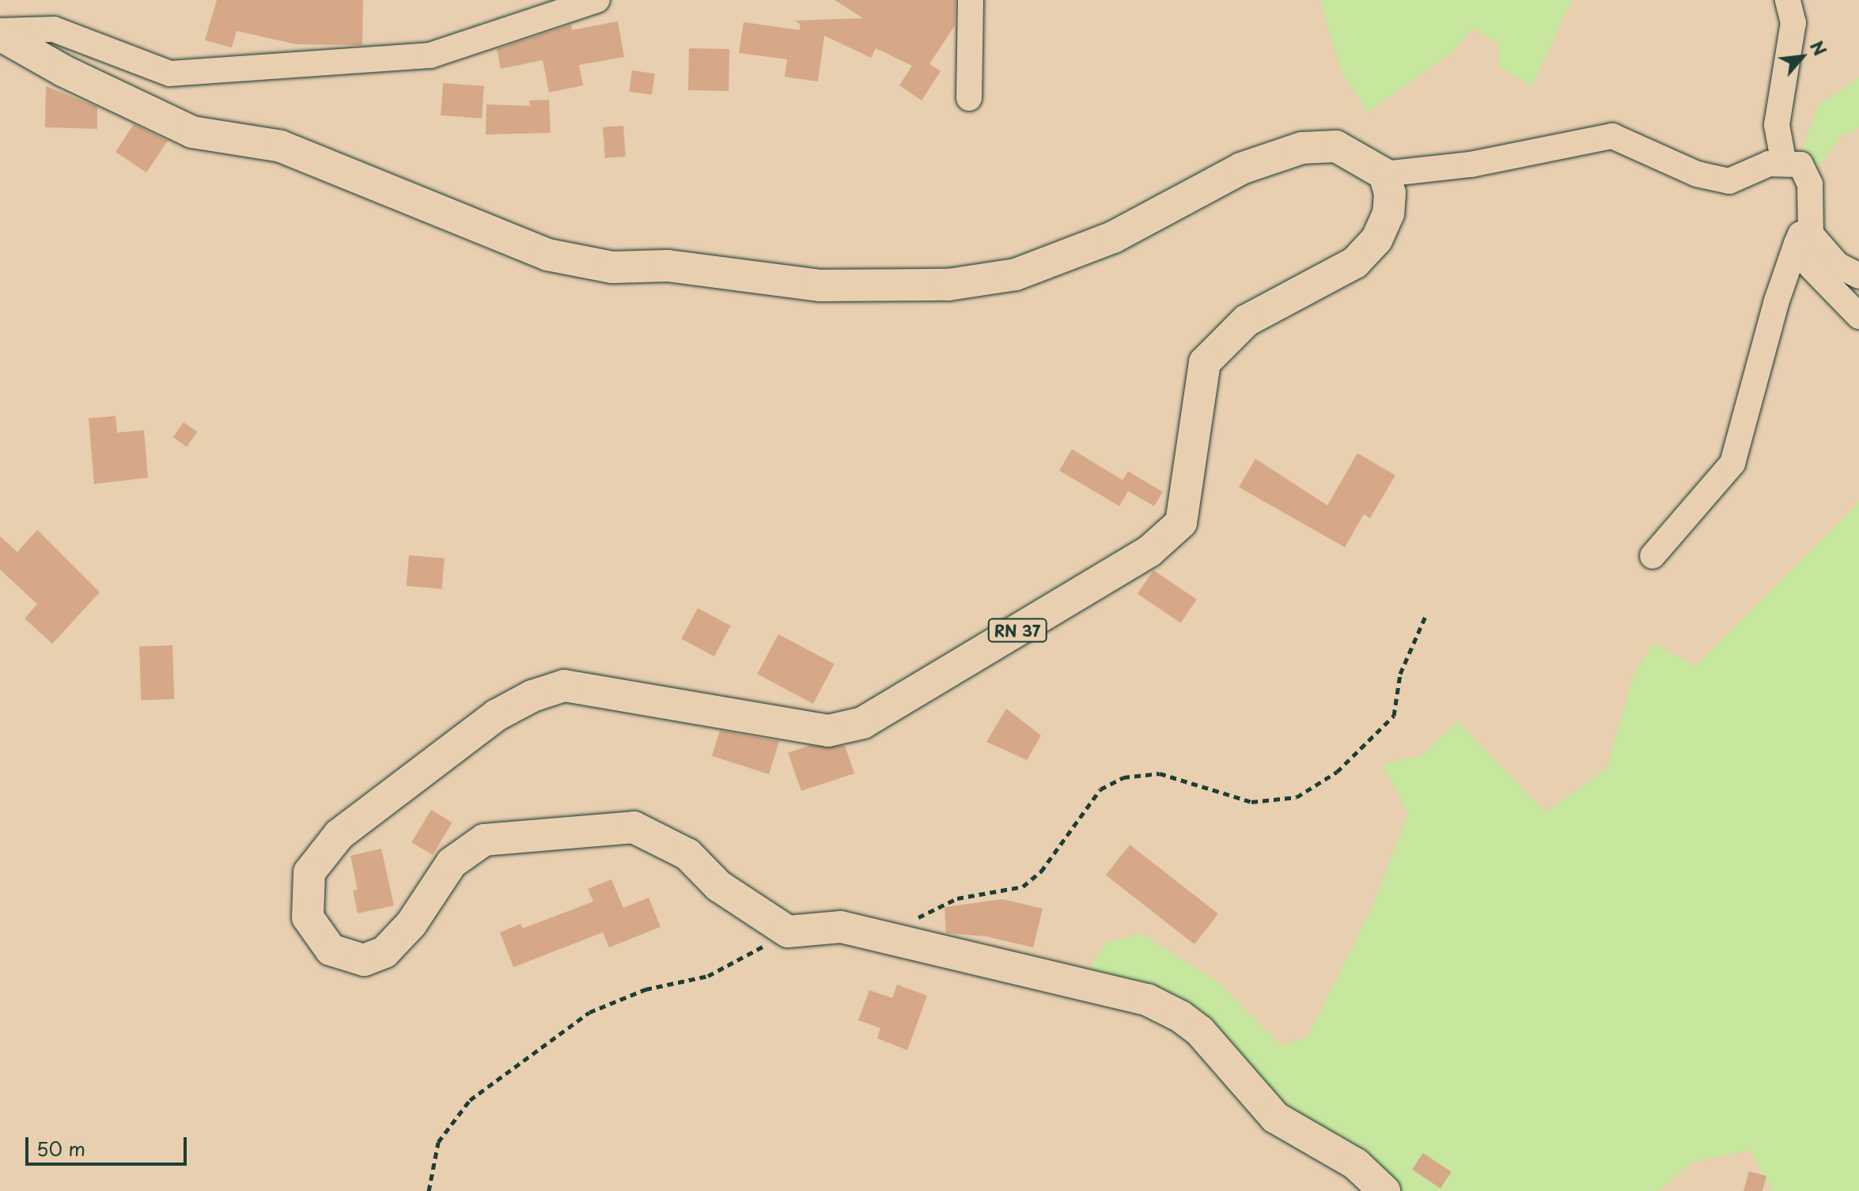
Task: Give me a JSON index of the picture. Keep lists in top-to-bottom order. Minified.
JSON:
{"streets":{"main road":["RN 37"]},"scale_bar":"50 m","north":"top right"}
